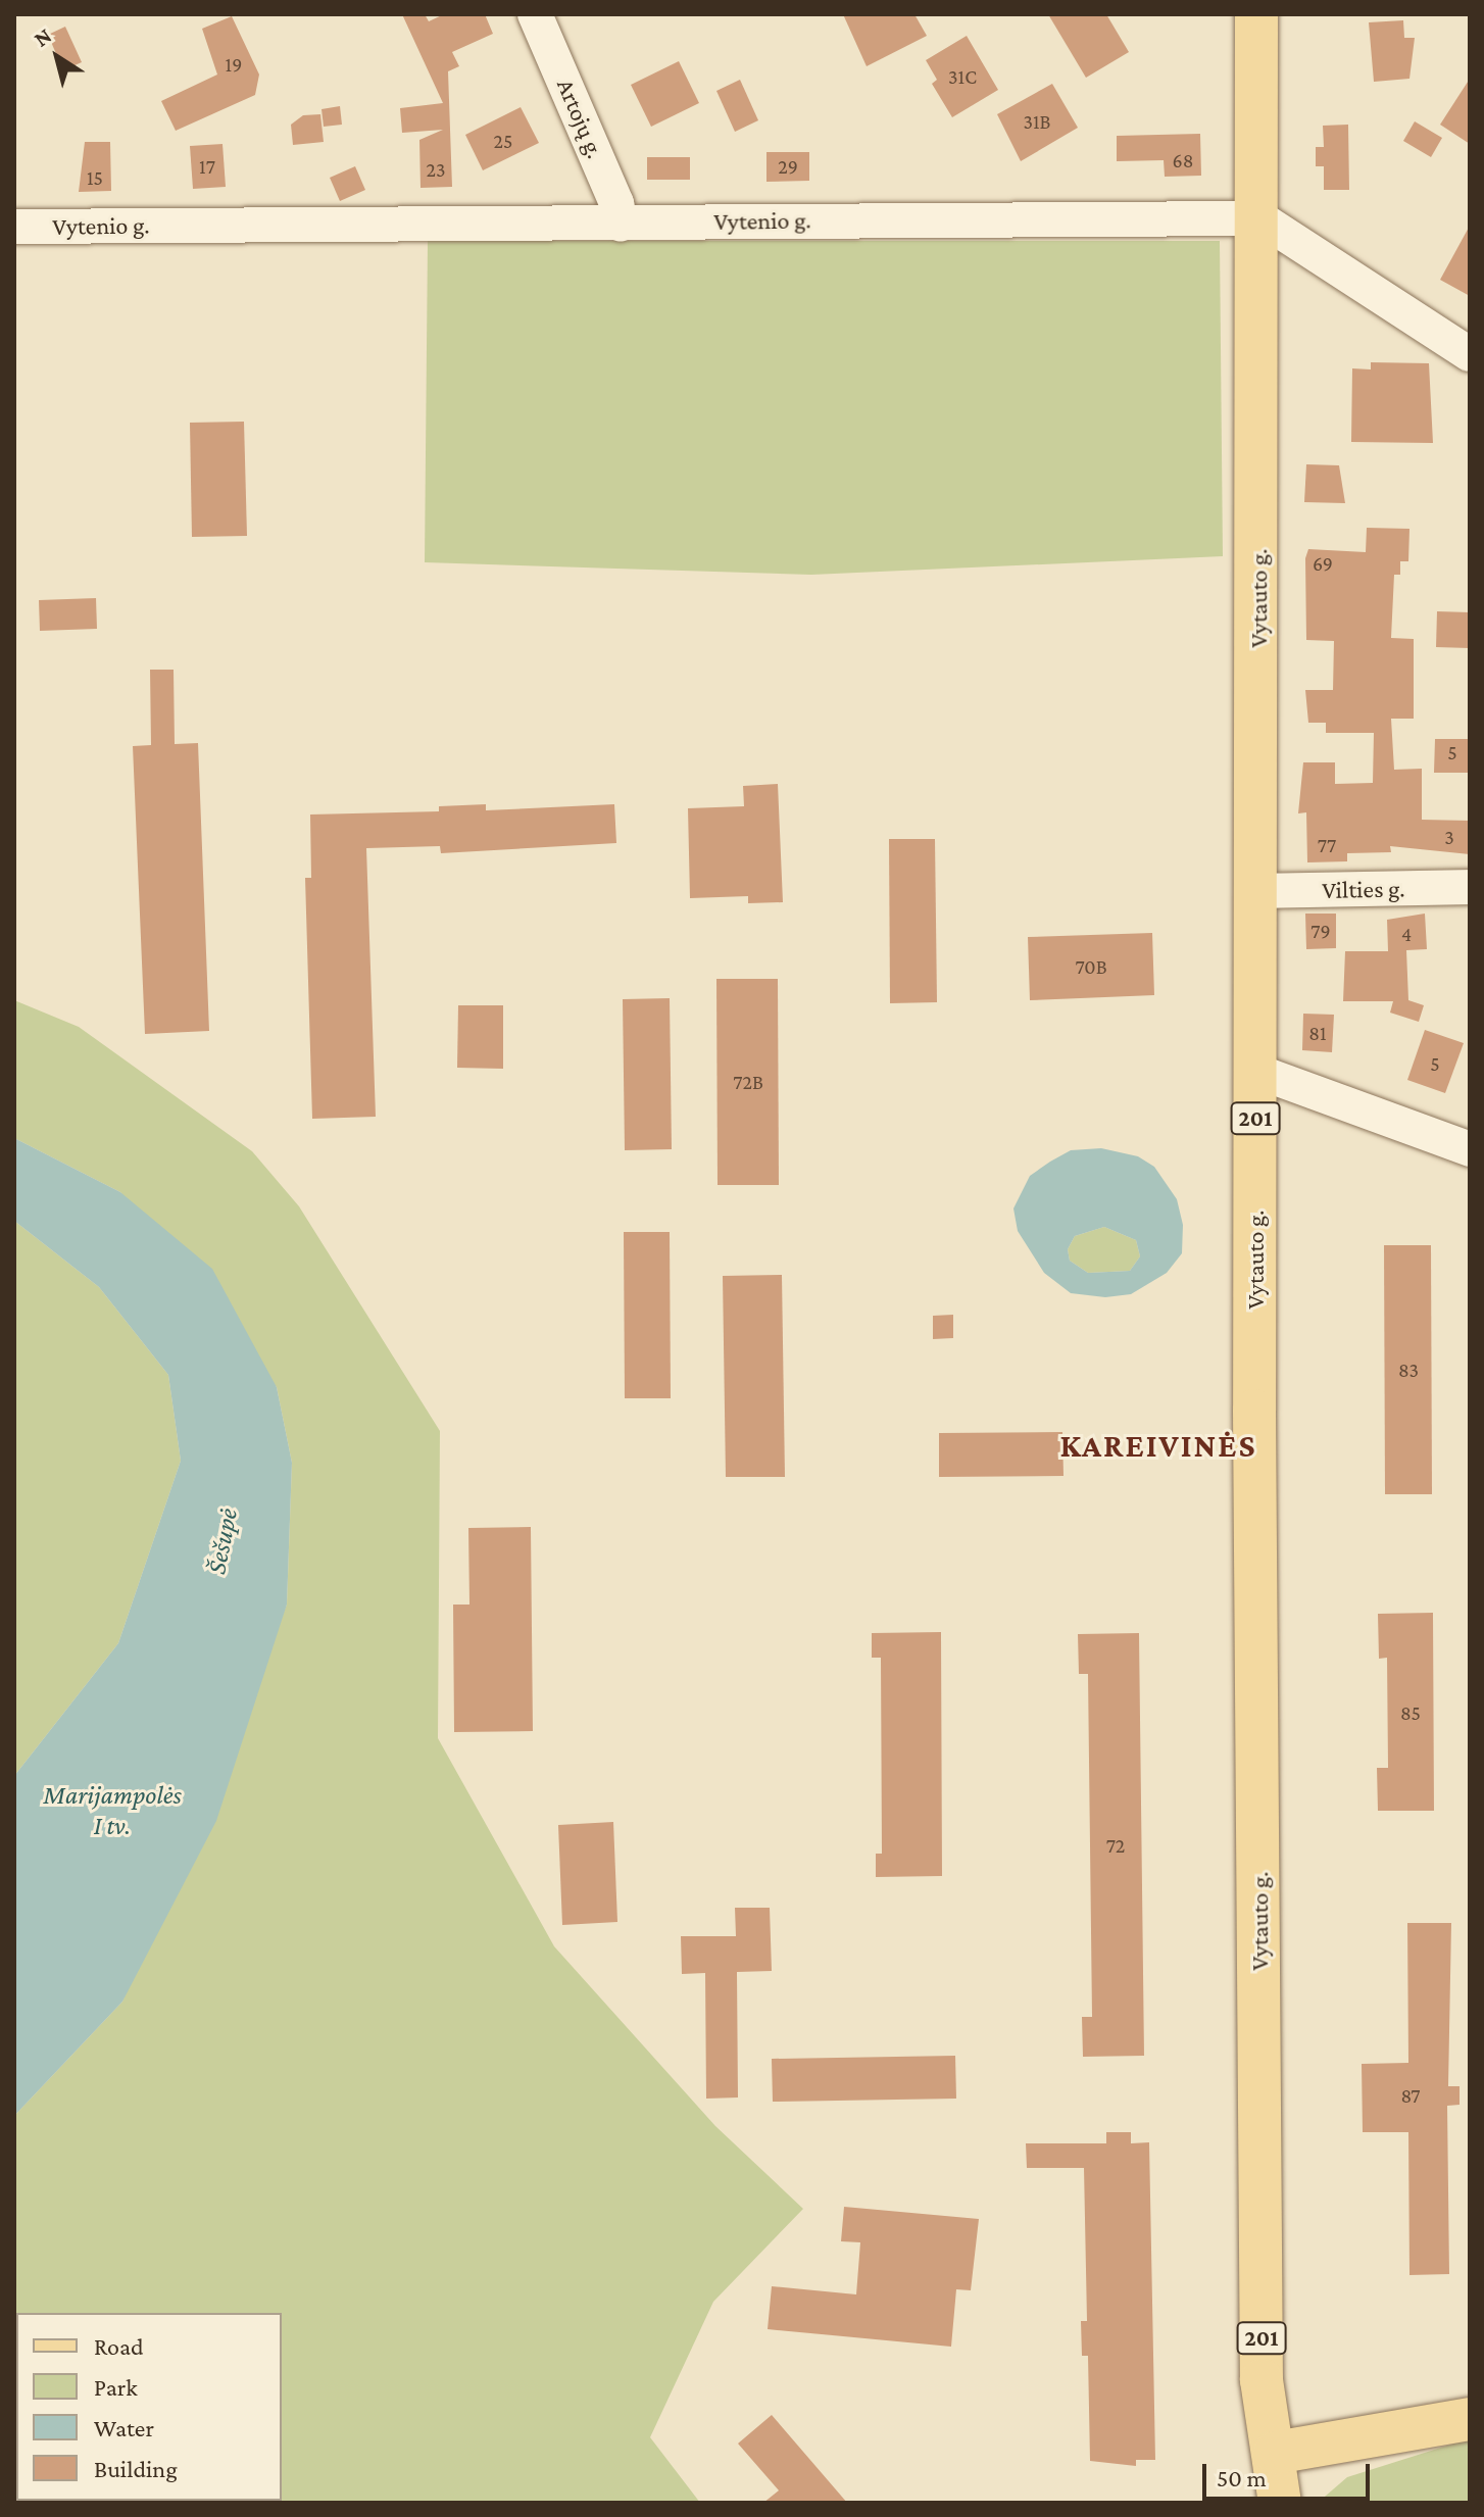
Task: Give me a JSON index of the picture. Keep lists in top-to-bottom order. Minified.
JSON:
{"streets":{"main road":["Vytauto g.","201"],"street":["Artojų g.","Vytenio g.","Vilties g."]},"crossings":[["Artojų g.","Vytenio g."],["Vytenio g.","Vytauto g."],["Vytauto g.","Vilties g."]],"districts":["KAREIVINĖS"],"water":["Šešupė","Marijampolės I tv."],"house_numbers":["19","31C","31B","25","68","17","29","23","15","69","5","3","77","79","4","70B","81","5","72B","83","85","72","87"],"legend":["Road","Park","Water","Building"],"scale_bar":"50 m","north":"top left"}
